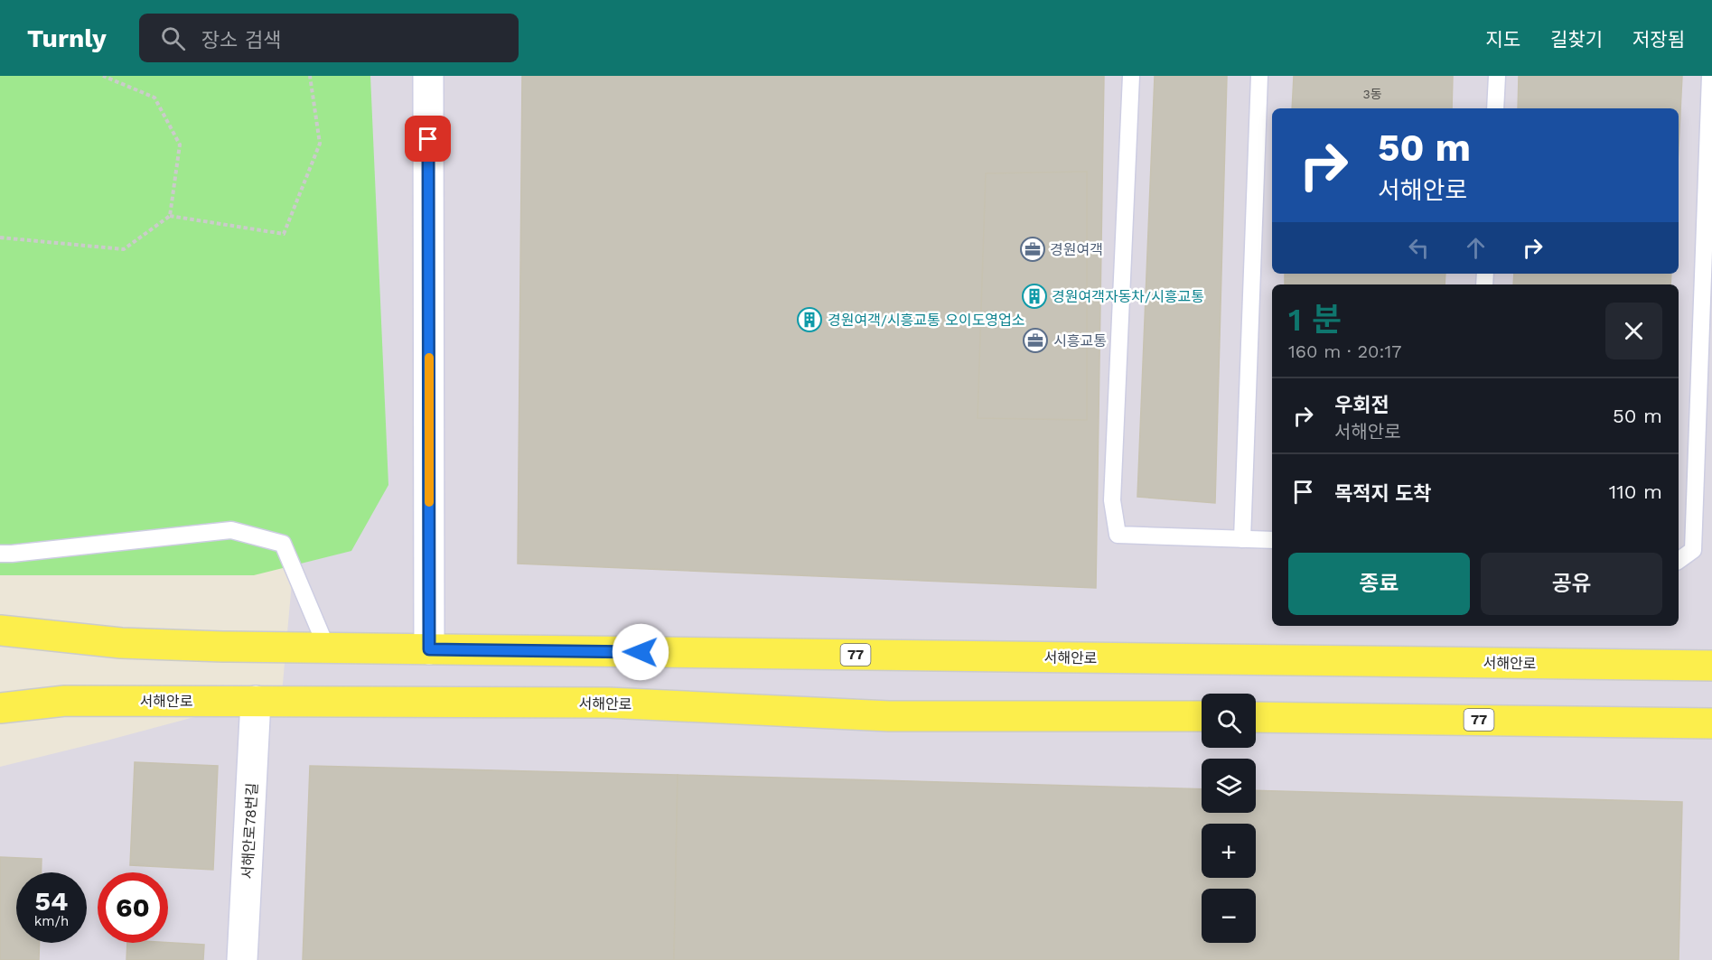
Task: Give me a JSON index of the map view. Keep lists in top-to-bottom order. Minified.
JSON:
{"streets":{"main road":["77","서해안로"],"street":["서해안로78번길"]},"crossings":[["서해안로","서해안로78번길"]],"places":{"office":["경원여객","시흥교통"],"building":["경원여객자동차/시흥교통","경원여객/시흥교통 오이도영업소"]},"house_numbers":["3동"],"page":{"header":"Turnly","search":"장소 검색","nav":["지도","길찾기","저장됨"],"turn":["50 m","서해안로"],"heading":["1 분","160 m · 20:17"],"list":[{"name":"우회전","note":"서해안로","value":"50 m"},{"name":"목적지 도착","value":"110 m"}],"buttons":["종료","공유"],"map_buttons":["+","−"],"speed":"54 km/h","limit":"60"}}
